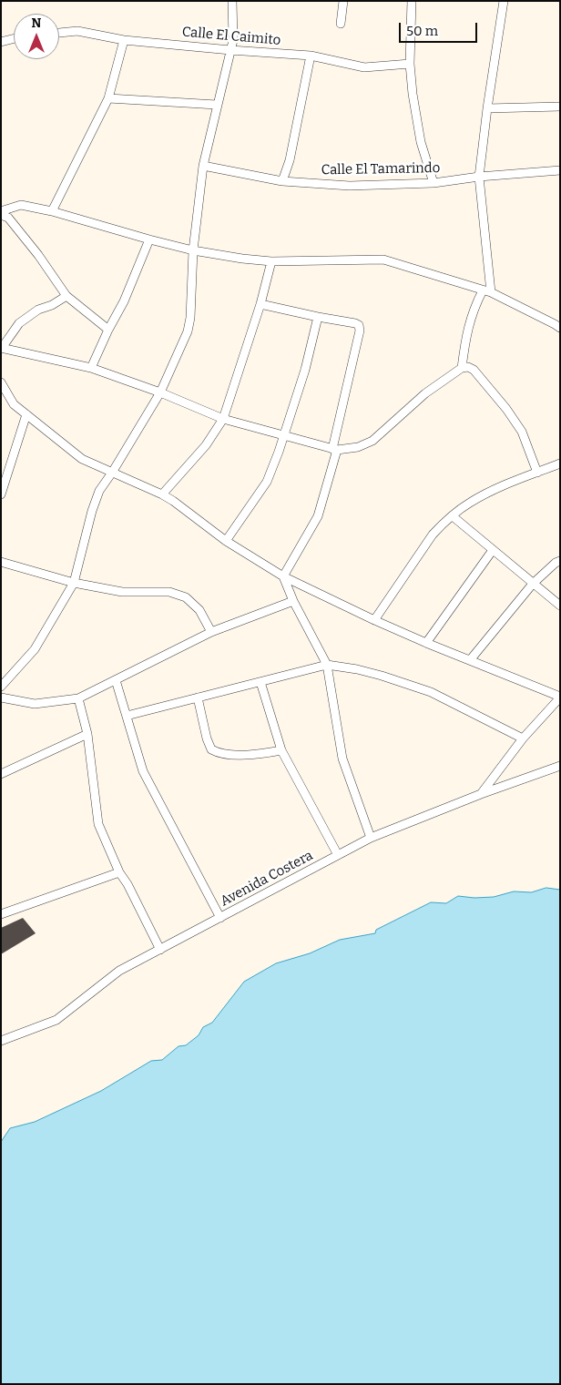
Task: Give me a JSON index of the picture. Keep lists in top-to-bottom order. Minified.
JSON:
{"streets":{"street":["Calle El Caimito","Calle El Tamarindo","Avenida Costera"]},"scale_bar":"50 m","north":"top"}
